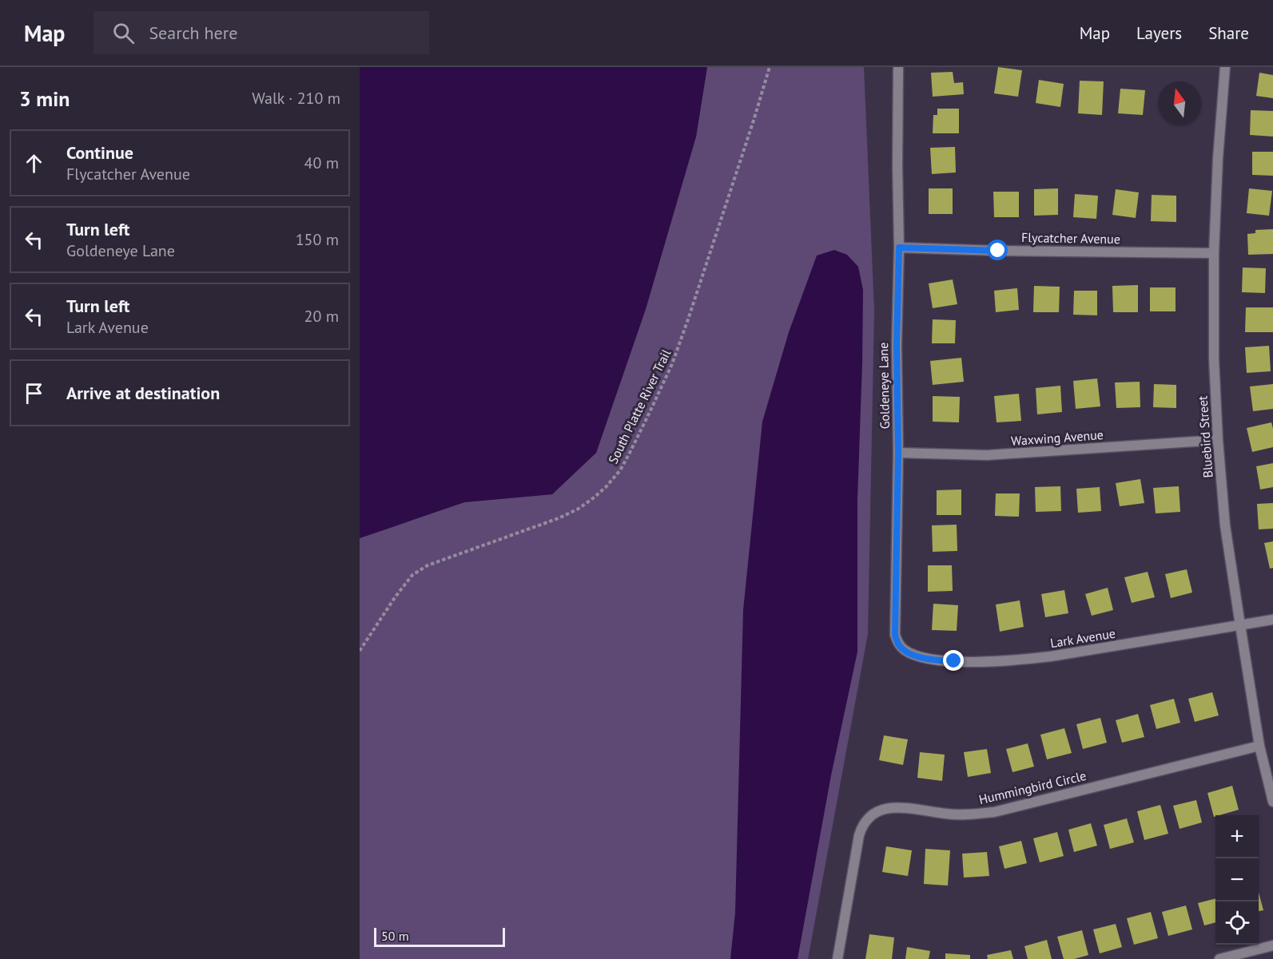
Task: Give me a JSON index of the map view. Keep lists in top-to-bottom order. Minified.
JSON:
{"streets":{"street":["Flycatcher Avenue","Goldeneye Lane","Bluebird Street","Waxwing Avenue","Lark Avenue","Hummingbird Circle"],"path":["South Platte River Trail"]},"crossings":[["Flycatcher Avenue","Goldeneye Lane"],["Flycatcher Avenue","Bluebird Street"],["Goldeneye Lane","Waxwing Avenue"],["Goldeneye Lane","Lark Avenue"],["Bluebird Street","Waxwing Avenue"],["Bluebird Street","Lark Avenue"],["Bluebird Street","Hummingbird Circle"]],"scale_bar":"50 m","north":"top","page":{"header":"Map","search":"Search here","nav":["Map","Layers","Share"],"heading":["3 min","Walk · 210 m"],"list":[["Continue","Flycatcher Avenue","40 m"],["Turn left","Goldeneye Lane","150 m"],["Turn left","Lark Avenue","20 m"],"Arrive at destination"],"map_buttons":["+","−"],"scale":"50 m"}}
